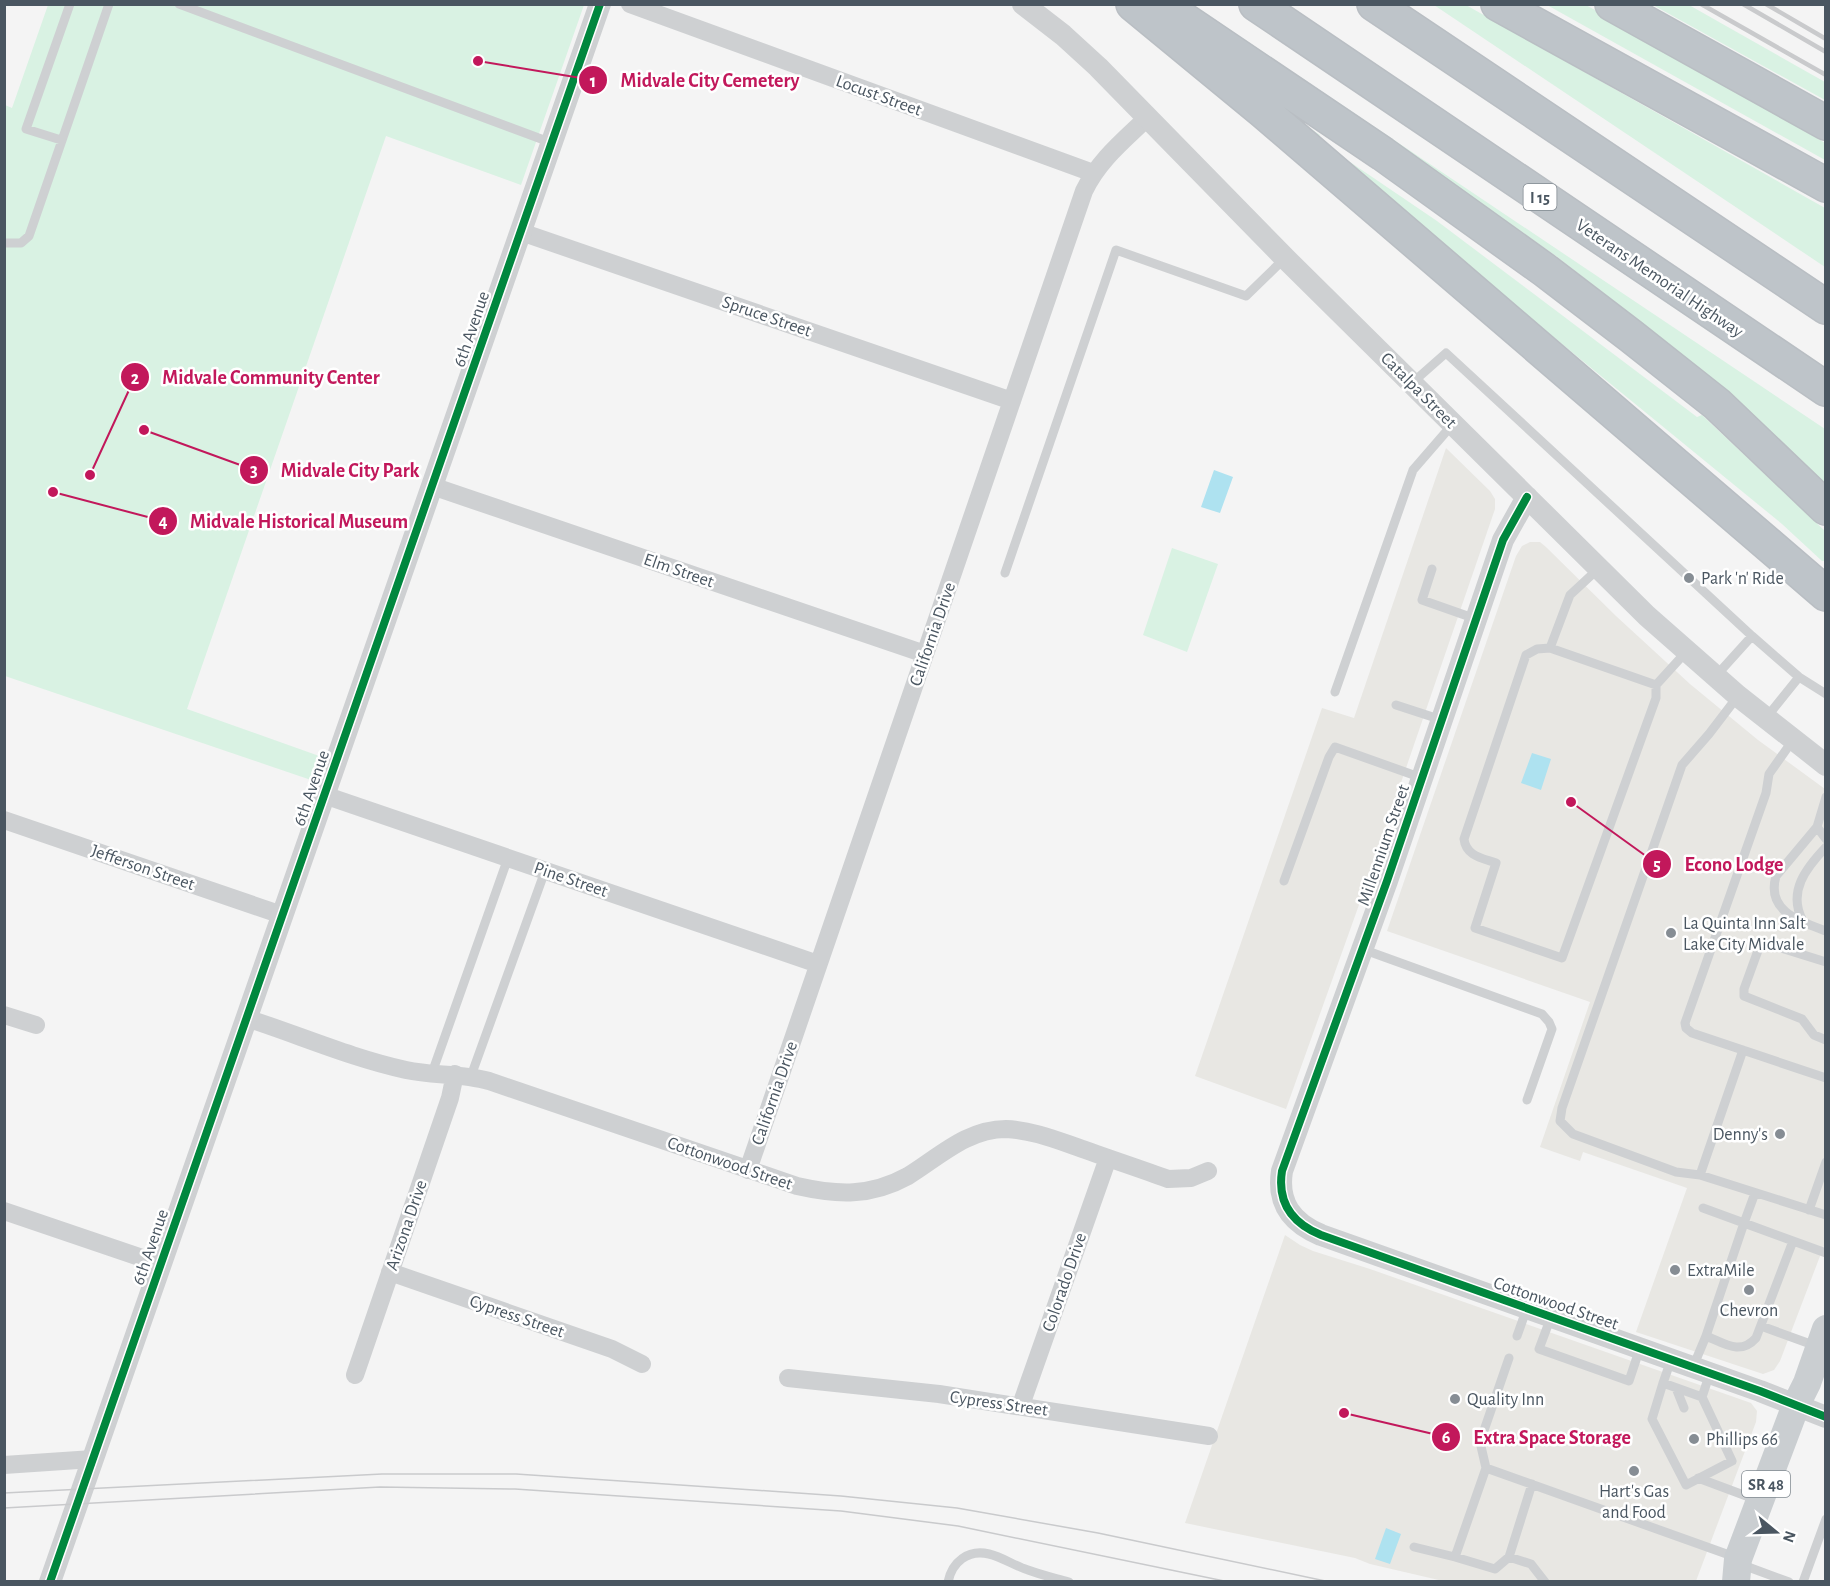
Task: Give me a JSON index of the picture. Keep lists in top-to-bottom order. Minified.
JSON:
{"streets":{"highway":["I 15","Veterans Memorial Highway"],"main road":["SR 48"],"street":["Locust Street","Spruce Street","6th Avenue","Catalpa Street","Elm Street","California Drive","Millennium Street","Jefferson Street","Pine Street","Cottonwood Street","Arizona Drive","Colorado Drive","Cypress Street"]},"crossings":[["Locust Street","California Drive"],["Spruce Street","6th Avenue"],["Spruce Street","California Drive"],["6th Avenue","Elm Street"],["6th Avenue","Jefferson Street"],["6th Avenue","Pine Street"],["6th Avenue","Cottonwood Street"],["Catalpa Street","California Drive"],["Catalpa Street","Millennium Street"],["Elm Street","California Drive"],["California Drive","Pine Street"],["California Drive","Cottonwood Street"],["Millennium Street","Cottonwood Street"],["Cottonwood Street","Arizona Drive"],["Cottonwood Street","Colorado Drive"],["Cottonwood Street","SR 48"],["Arizona Drive","Cypress Street"],["Colorado Drive","Cypress Street"]],"places":["Midvale City Cemetery","Midvale City Park","Midvale Community Center","Midvale Historical Museum","Park 'n' Ride","Econo Lodge","La Quinta Inn Salt Lake City Midvale","Denny's","ExtraMile","Chevron","Quality Inn","Extra Space Storage","Phillips 66","Hart's Gas and Food"],"north":"right"}
